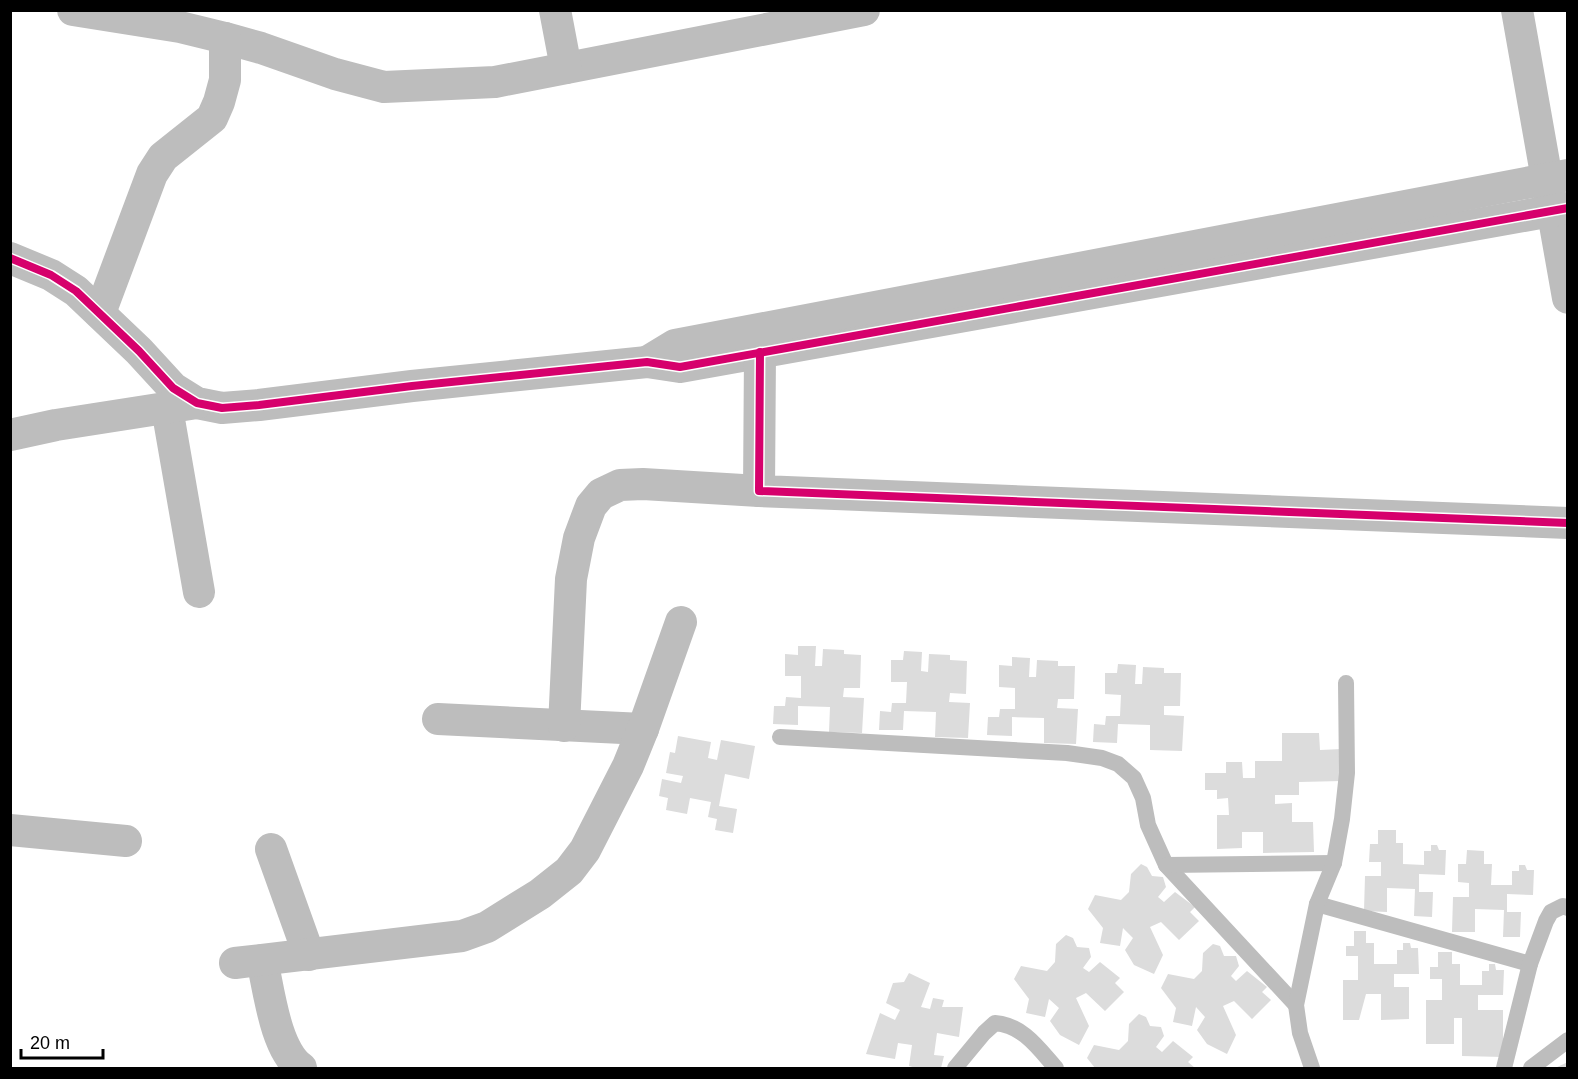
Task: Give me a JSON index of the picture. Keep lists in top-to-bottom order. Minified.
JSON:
{"scale_bar":"20 m"}
